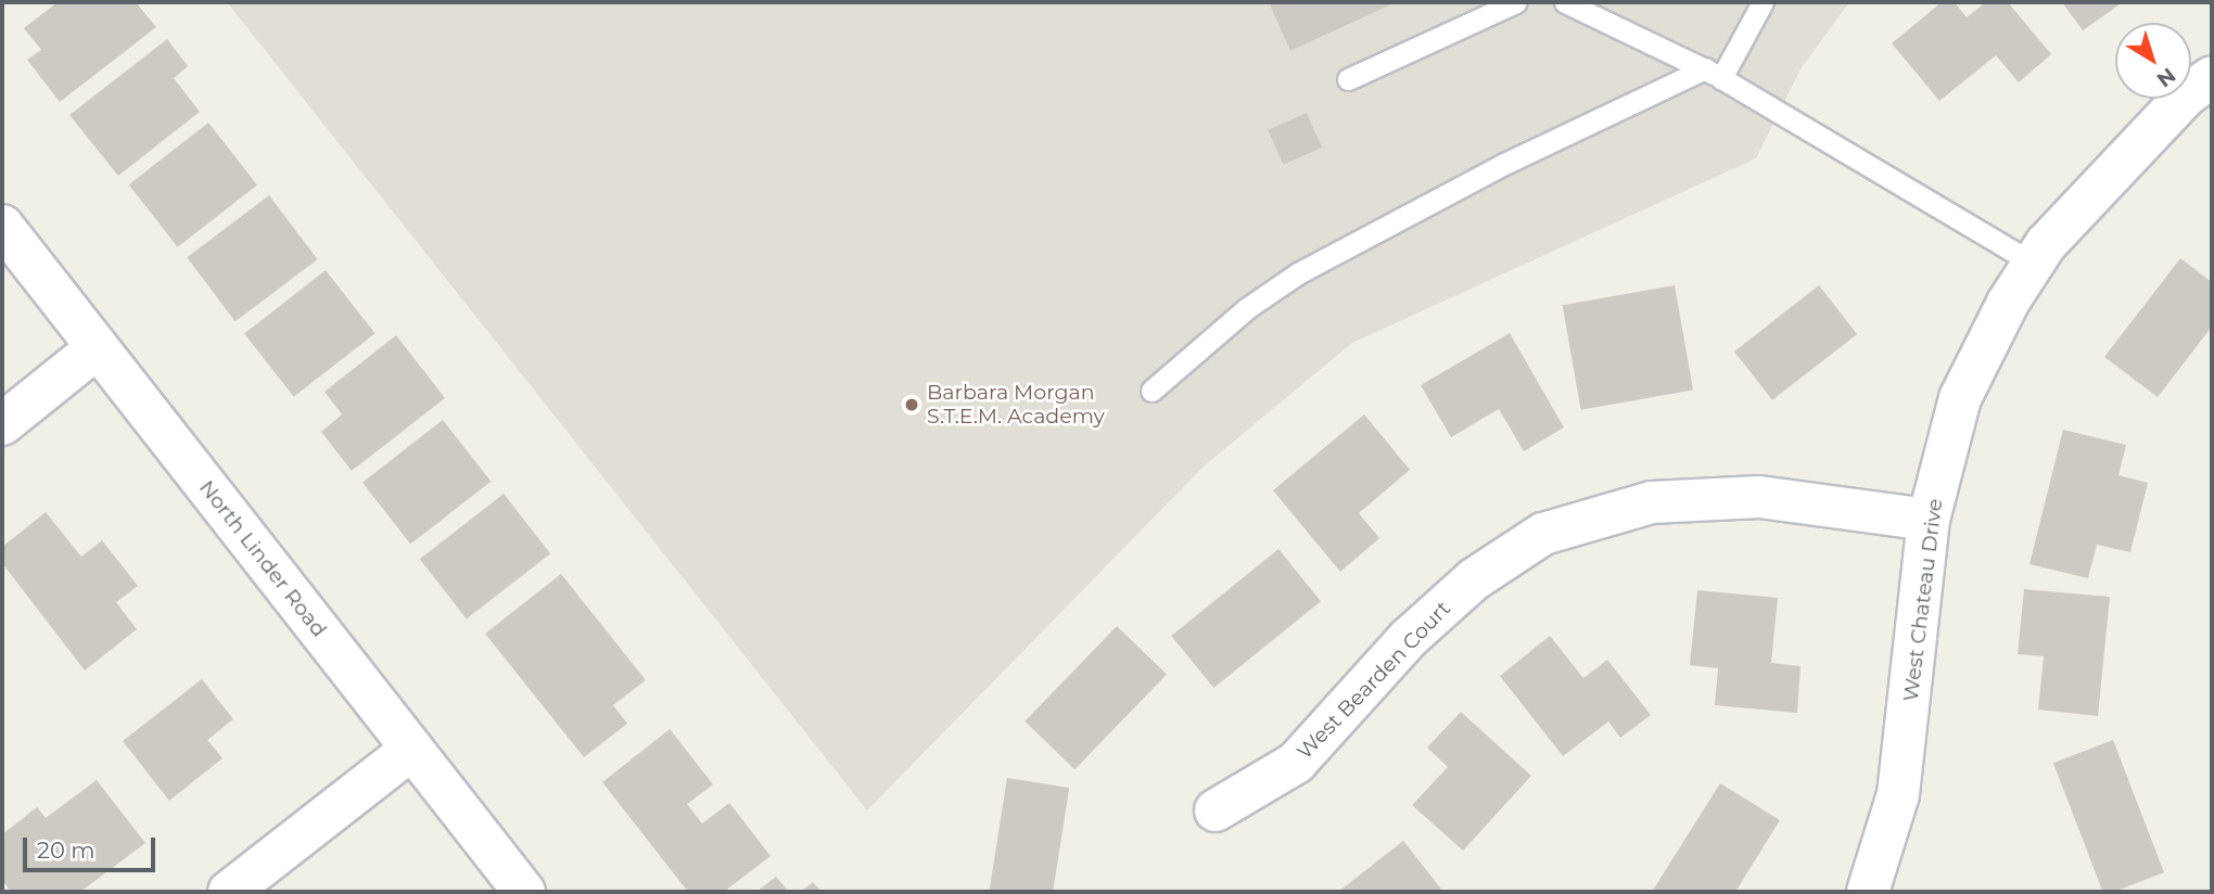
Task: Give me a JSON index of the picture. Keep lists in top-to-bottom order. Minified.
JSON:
{"streets":{"street":["North Linder Road","West Chateau Drive","West Bearden Court"]},"crossings":[["West Chateau Drive","West Bearden Court"]],"places":["Barbara Morgan S.T.E.M. Academy"],"scale_bar":"20 m","north":"bottom right"}
